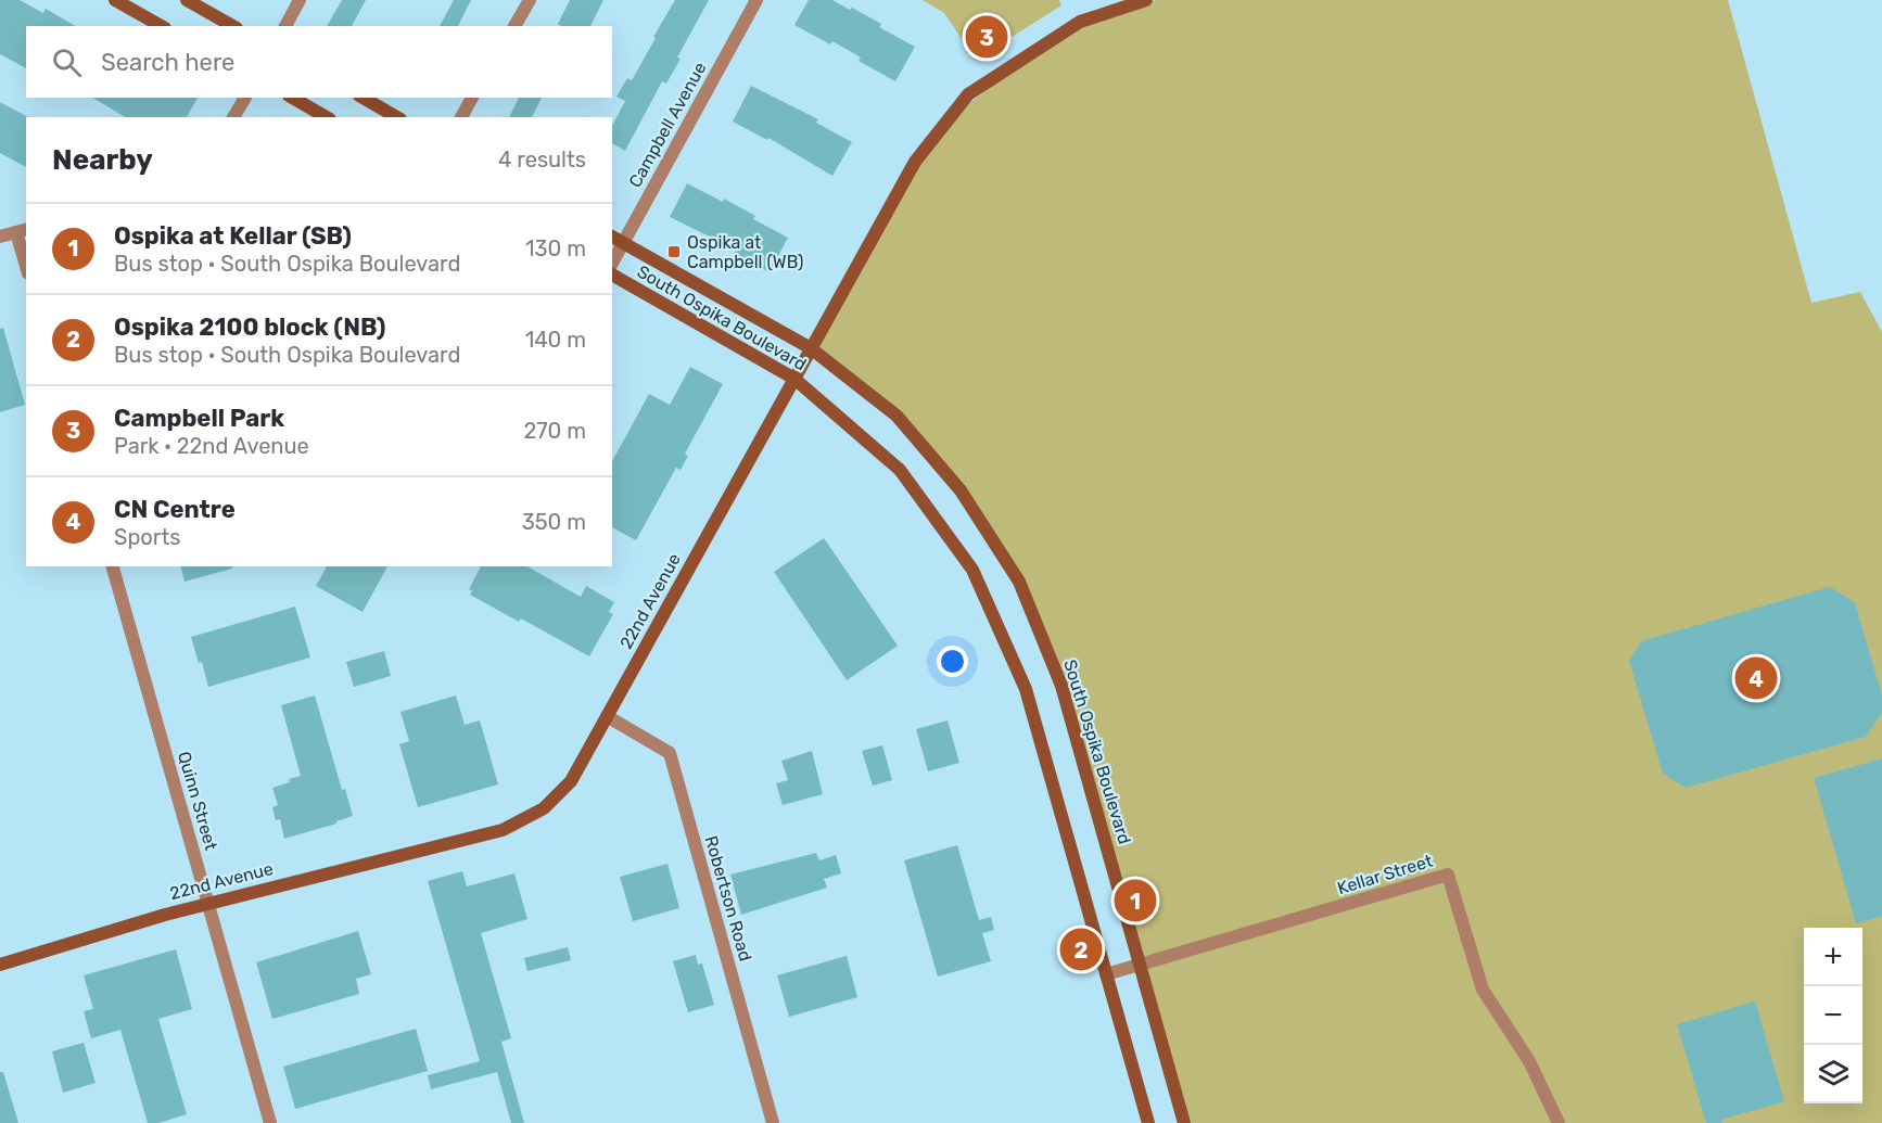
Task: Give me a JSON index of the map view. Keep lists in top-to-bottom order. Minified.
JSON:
{"streets":{"main road":["South Ospika Boulevard","22nd Avenue"],"street":["Campbell Avenue","Quinn Street","Kellar Street","Robertson Road"]},"crossings":[["Campbell Avenue","South Ospika Boulevard"],["South Ospika Boulevard","22nd Avenue"],["South Ospika Boulevard","Kellar Street"],["22nd Avenue","Quinn Street"],["22nd Avenue","Robertson Road"]],"places":{"transit":["Ospika at Campbell (WB)"]},"page":{"pins":["3","4","1","2"],"search":"Search here","heading":["Nearby","4 results"],"list":[{"mark":"1","name":"Ospika at Kellar (SB)","note":"Bus stop · South Ospika Boulevard","value":"130 m"},{"mark":"2","name":"Ospika 2100 block (NB)","note":"Bus stop · South Ospika Boulevard","value":"140 m"},{"mark":"3","name":"Campbell Park","note":"Park · 22nd Avenue","value":"270 m"},{"mark":"4","name":"CN Centre","note":"Sports","value":"350 m"}],"map_buttons":["+","−"]}}
